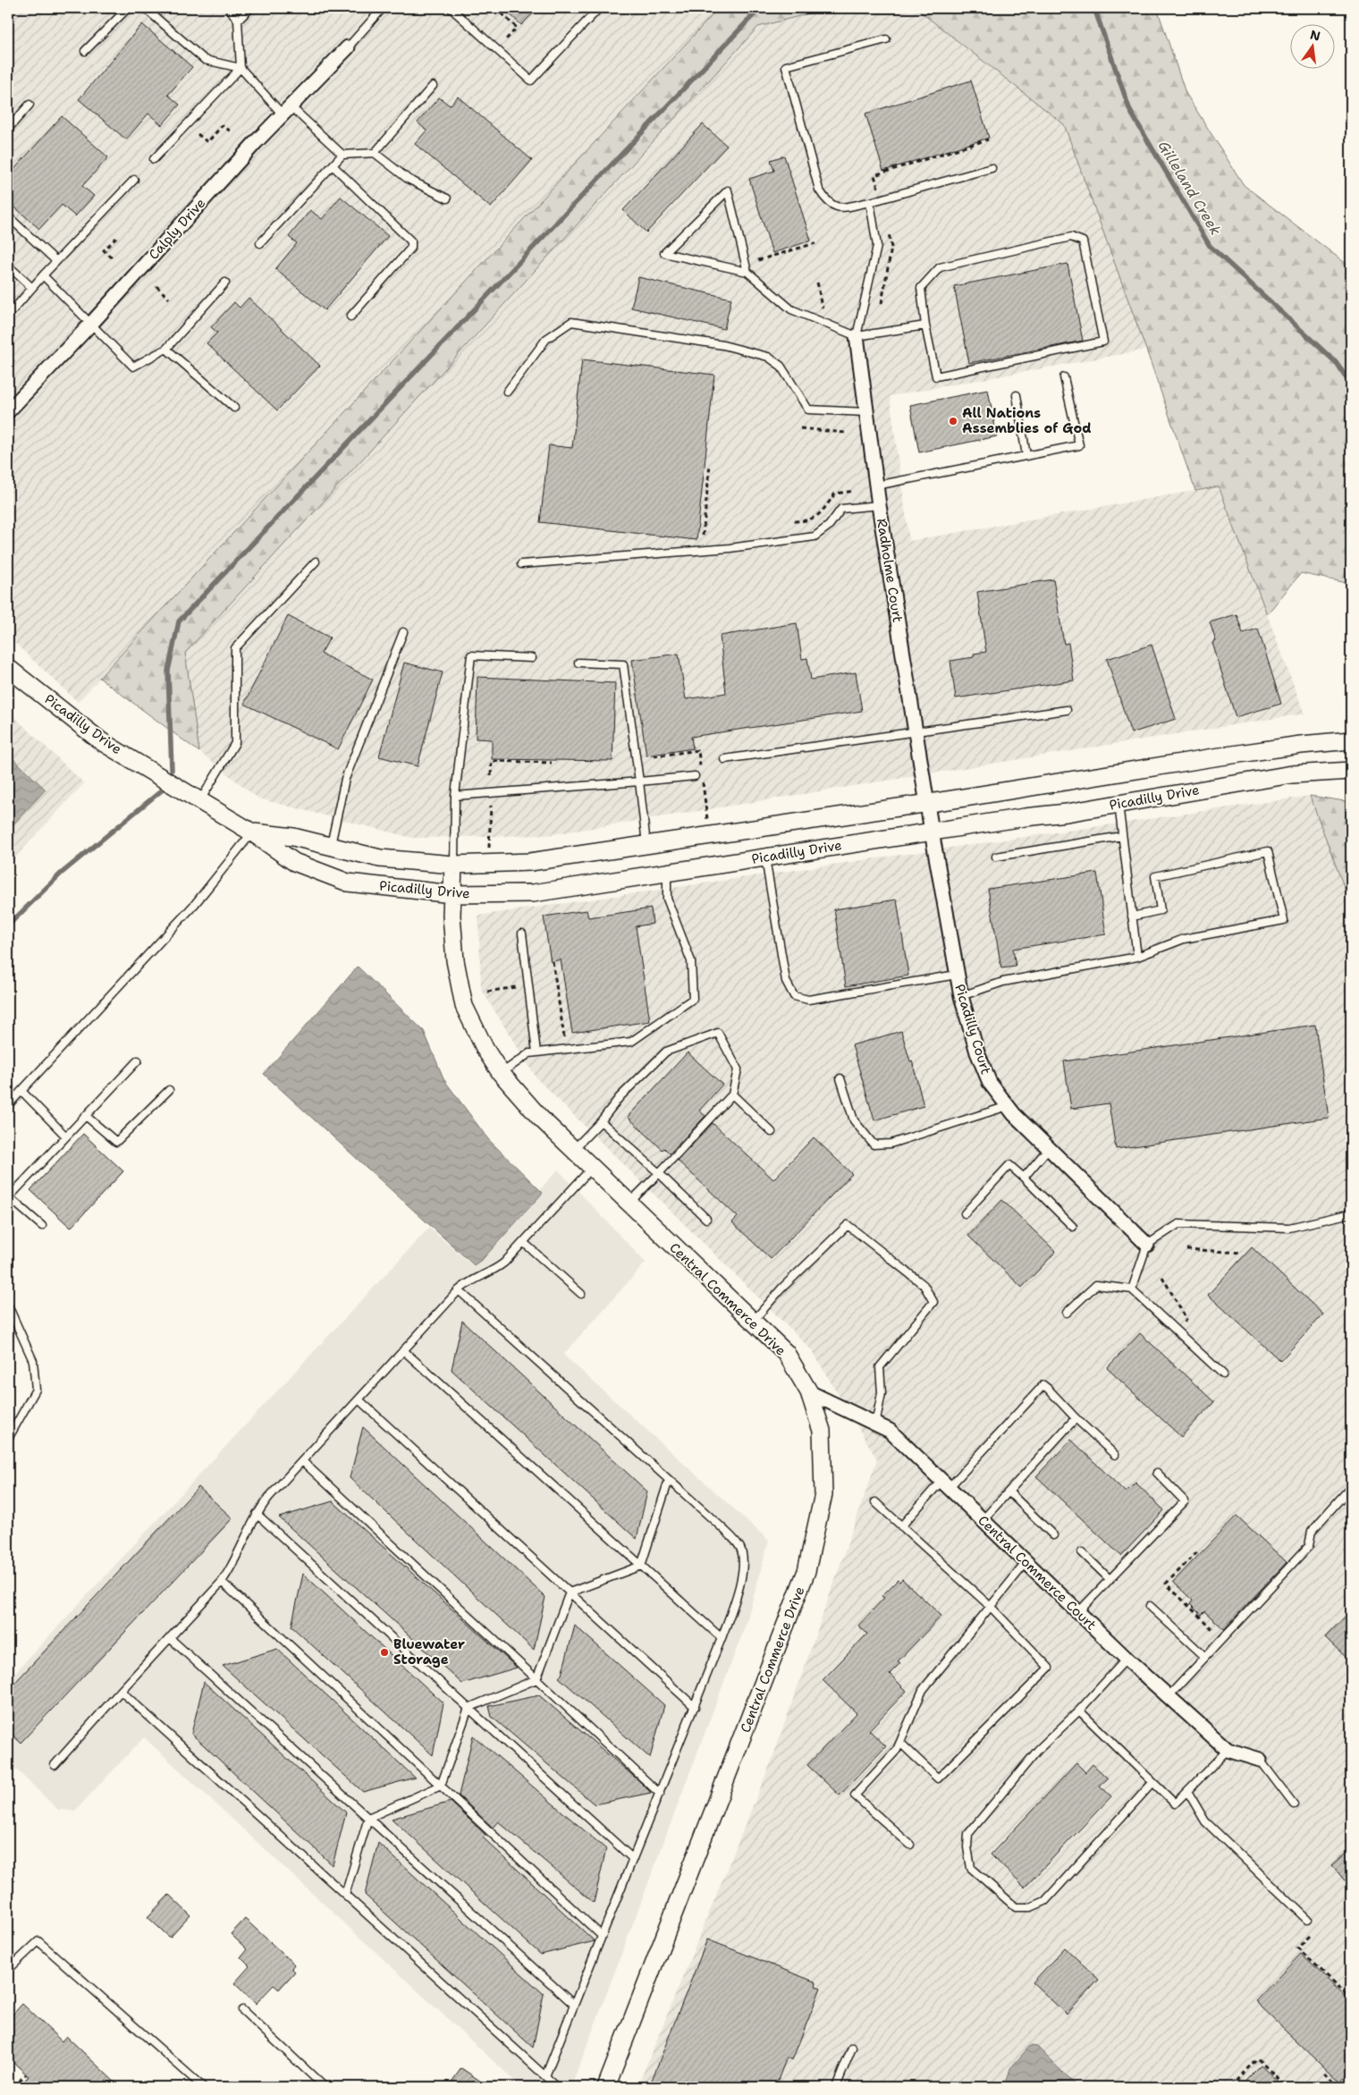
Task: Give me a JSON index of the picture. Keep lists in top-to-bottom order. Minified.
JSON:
{"streets":{"street":["Calply Drive","Radholme Court","Picadilly Drive","Picadilly Court","Central Commerce Drive","Central Commerce Court"]},"crossings":[["Radholme Court","Picadilly Drive"],["Radholme Court","Picadilly Court"],["Picadilly Drive","Picadilly Court"],["Picadilly Drive","Central Commerce Drive"],["Central Commerce Drive","Central Commerce Court"]],"water":["Gilleland Creek"],"places":["All Nations Assemblies of God","Bluewater Storage"],"north":"top"}
